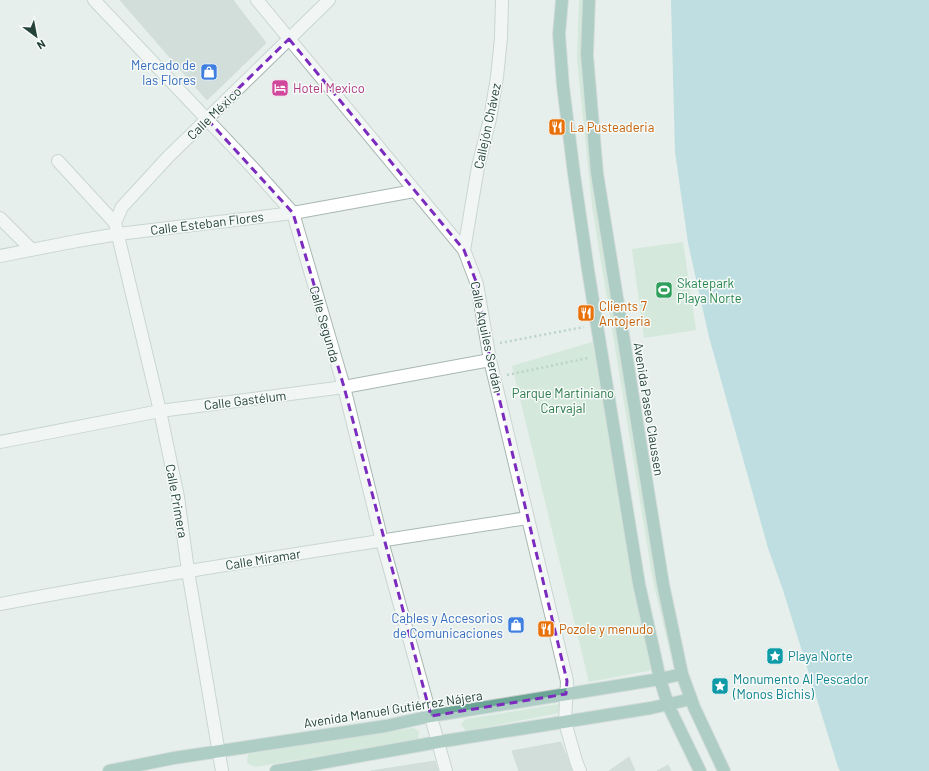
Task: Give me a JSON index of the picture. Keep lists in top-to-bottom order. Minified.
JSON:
{"streets":{"main road":["Avenida Paseo Claussen","Avenida Manuel Gutiérrez Nájera"],"street":["Calle México","Callejón Chávez","Calle Esteban Flores","Calle Segunda","Calle Aquiles Serdán","Calle Gastélum","Calle Primera","Calle Miramar"]},"crossings":[["Calle México","Calle Esteban Flores"],["Calle México","Calle Segunda"],["Calle México","Calle Aquiles Serdán"],["Calle México","Calle Primera"],["Callejón Chávez","Calle Aquiles Serdán"],["Calle Esteban Flores","Calle Segunda"],["Calle Esteban Flores","Calle Aquiles Serdán"],["Calle Esteban Flores","Calle Primera"],["Calle Segunda","Calle Gastélum"],["Calle Segunda","Calle Miramar"],["Calle Segunda","Avenida Manuel Gutiérrez Nájera"],["Calle Aquiles Serdán","Calle Gastélum"],["Calle Aquiles Serdán","Calle Miramar"],["Calle Aquiles Serdán","Avenida Manuel Gutiérrez Nájera"],["Calle Gastélum","Calle Primera"],["Avenida Paseo Claussen","Avenida Manuel Gutiérrez Nájera"],["Calle Primera","Calle Miramar"],["Calle Primera","Avenida Manuel Gutiérrez Nájera"]],"parks":["Parque Martiniano Carvajal"],"places":{"shop":["Mercado de las Flores","Cables y Accesorios de Comunicaciones"],"hotel":["Hotel Mexico"],"restaurant":["La Pusteaderia","Clients 7 Antojeria","Pozole y menudo"],"sports":["Skatepark Playa Norte"],"place":["Playa Norte","Monumento Al Pescador (Monos Bichis)"]},"north":"bottom right"}
